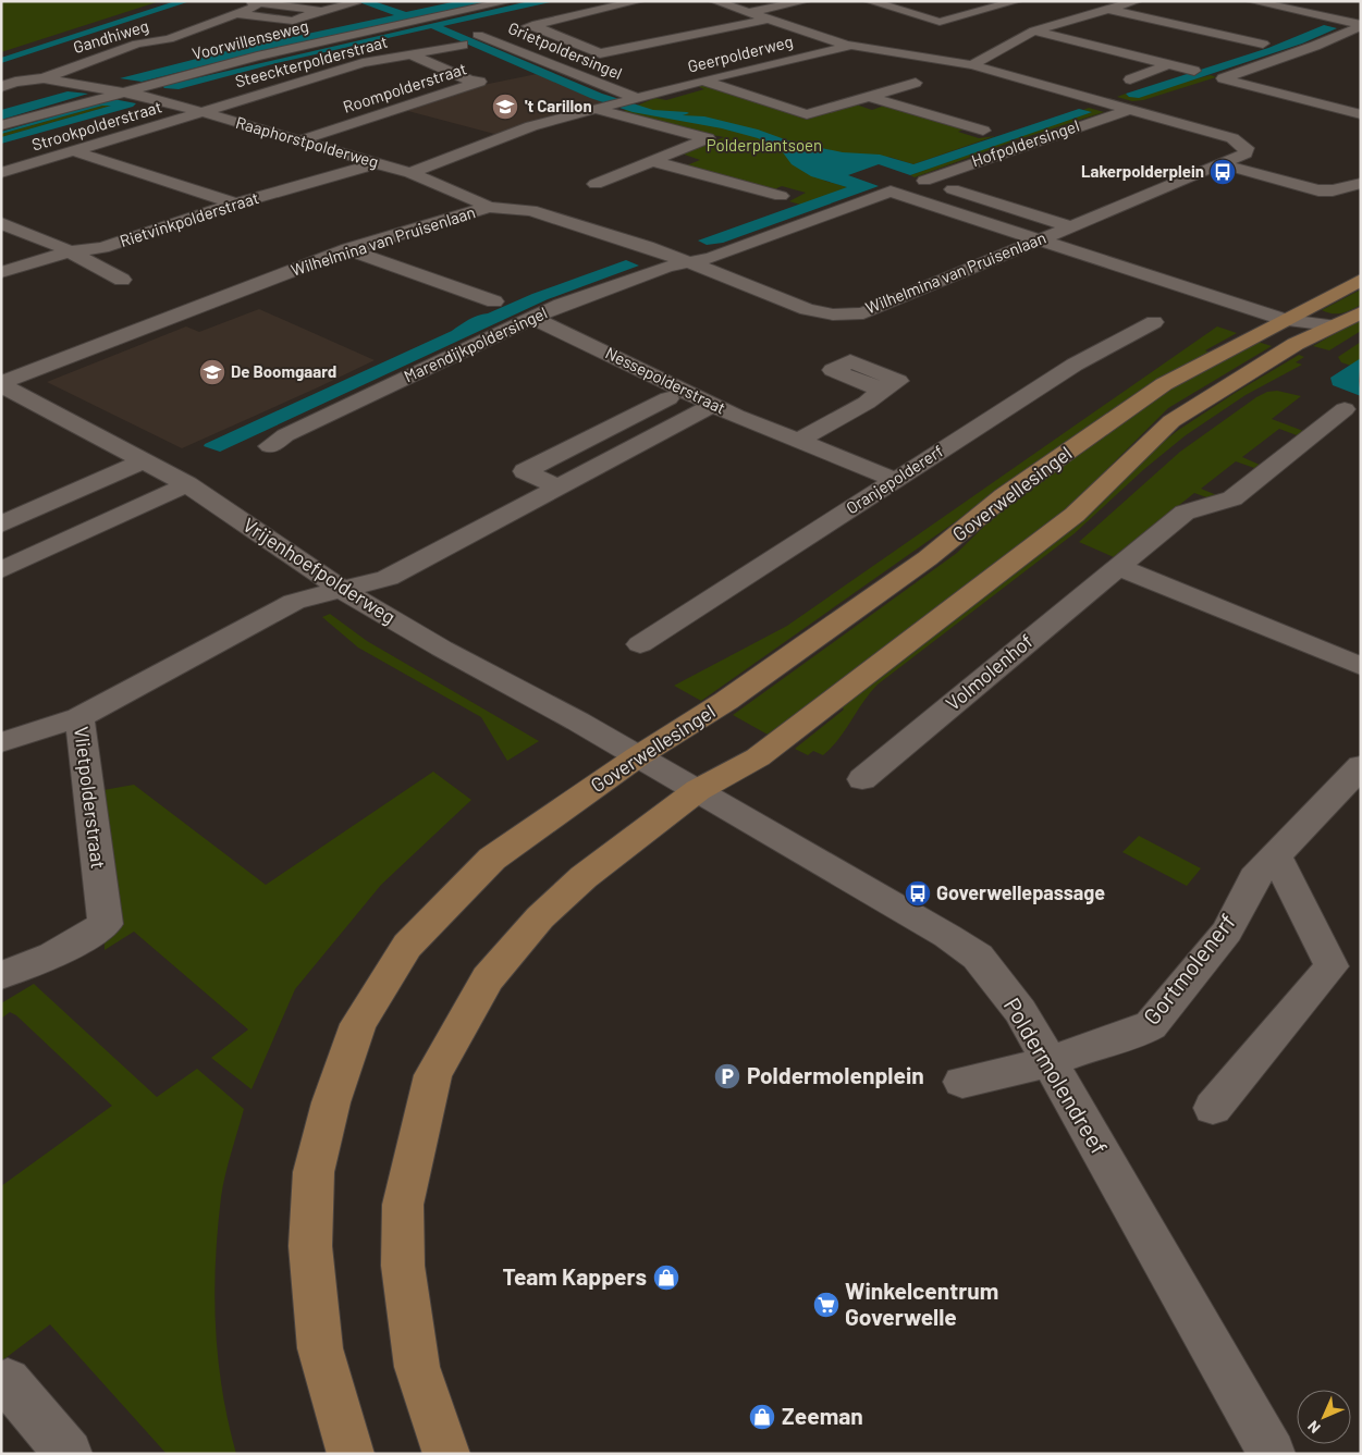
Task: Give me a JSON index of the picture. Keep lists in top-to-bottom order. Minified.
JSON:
{"streets":{"main road":["Goverwellesingel"],"street":["Gandhiweg","Voorwillenseweg","Grietpoldersingel","Geerpolderweg","Steeckterpolderstraat","Roompolderstraat","Strookpolderstraat","Raaphorstpolderweg","Hofpoldersingel","Rietvinkpolderstraat","Wilhelmina van Pruisenlaan","Marendijkpoldersingel","Nessepolderstraat","Oranjepoldererf","Vrijenhoefpolderweg","Volmolenhof","Vlietpolderstraat","Gortmolenerf","Poldermolendreef"]},"crossings":[["Gandhiweg","Voorwillenseweg"],["Gandhiweg","Raaphorstpolderweg"],["Voorwillenseweg","Raaphorstpolderweg"],["Grietpoldersingel","Geerpolderweg"],["Geerpolderweg","Wilhelmina van Pruisenlaan"],["Steeckterpolderstraat","Roompolderstraat"],["Steeckterpolderstraat","Strookpolderstraat"],["Steeckterpolderstraat","Raaphorstpolderweg"],["Roompolderstraat","Raaphorstpolderweg"],["Strookpolderstraat","Raaphorstpolderweg"],["Raaphorstpolderweg","Rietvinkpolderstraat"],["Raaphorstpolderweg","Wilhelmina van Pruisenlaan"],["Hofpoldersingel","Wilhelmina van Pruisenlaan"],["Wilhelmina van Pruisenlaan","Marendijkpoldersingel"],["Wilhelmina van Pruisenlaan","Vrijenhoefpolderweg"],["Marendijkpoldersingel","Nessepolderstraat"],["Nessepolderstraat","Oranjepoldererf"],["Nessepolderstraat","Vlietpolderstraat"],["Goverwellesingel","Vrijenhoefpolderweg"],["Vrijenhoefpolderweg","Vlietpolderstraat"],["Vrijenhoefpolderweg","Poldermolendreef"],["Gortmolenerf","Poldermolendreef"]],"parks":["Polderplantsoen"],"places":{"school or university":["'t Carillon","De Boomgaard"],"bus stop":["Lakerpolderplein","Goverwellepassage"],"parking":["Poldermolenplein"],"shop":["Team Kappers","Zeeman"],"supermarket":["Winkelcentrum Goverwelle"]},"north":"bottom left"}
